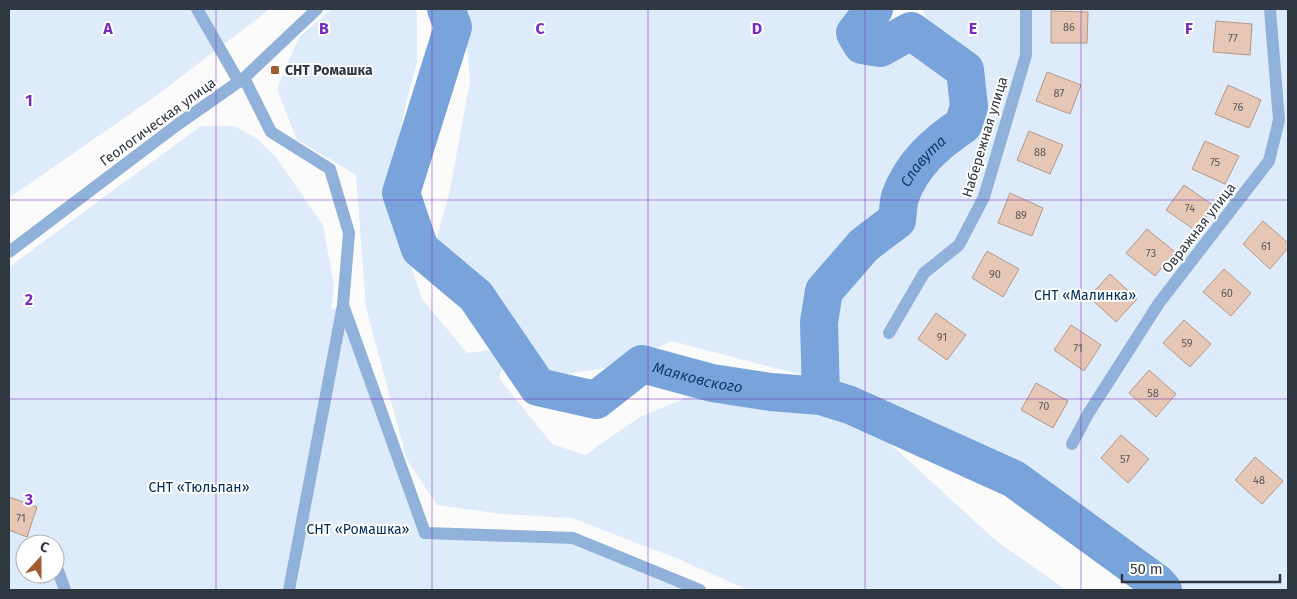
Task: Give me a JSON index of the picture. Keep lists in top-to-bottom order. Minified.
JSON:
{"streets":{"street":["Геологическая улица","Набережная улица","Овражная улица"]},"water":["Славута","Маяковского"],"parks":["СНТ «Малинка»","СНТ «Тюльпан»","СНТ «Ромашка»"],"places":{"transit":["СНТ Ромашка"]},"house_numbers":["86","77","87","76","88","75","74","89","61","73","90","60","91","59","71","58","70","57","48","71"],"scale_bar":"50 m","north":"top","grid":{"columns":["A","B","C","D","E","F"],"rows":["1","2","3"]}}
